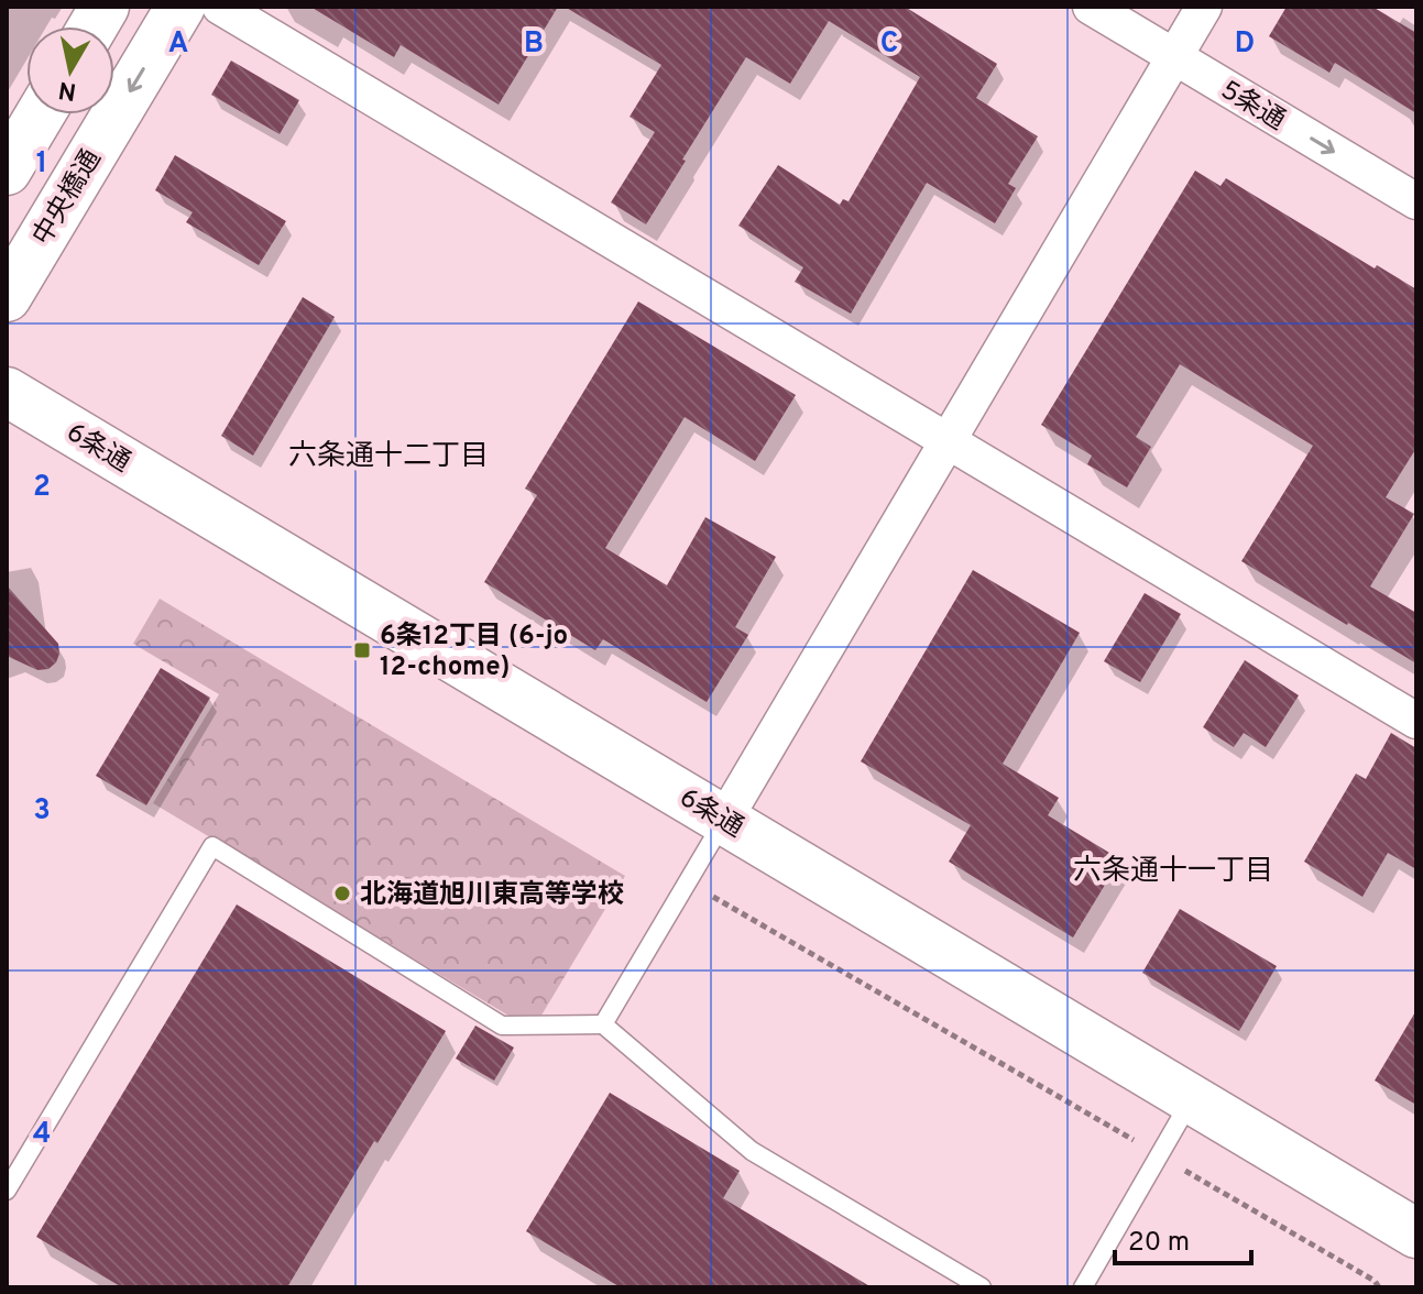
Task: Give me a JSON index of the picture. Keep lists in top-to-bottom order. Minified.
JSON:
{"streets":{"street":["5条通","中央橋通","6条通"]},"one_way":["5条通","中央橋通"],"districts":["六条通十二丁目","六条通十一丁目"],"places":{"transit":["6条12丁目 (6-jo 12-chome)"],"other":["北海道旭川東高等学校"]},"scale_bar":"20 m","north":"bottom","grid":{"columns":["A","B","C","D"],"rows":["1","2","3","4"]}}
